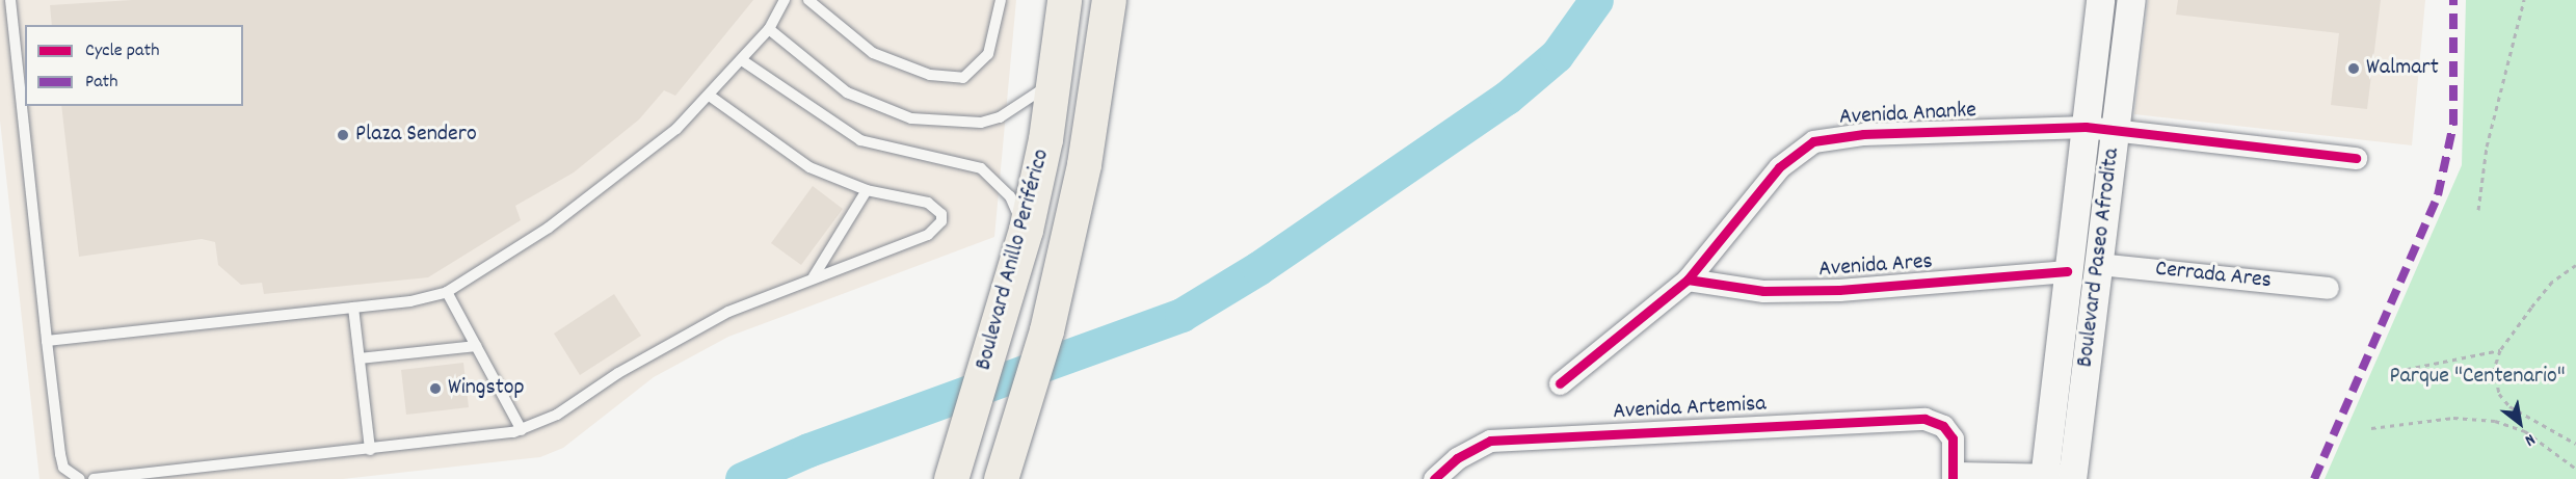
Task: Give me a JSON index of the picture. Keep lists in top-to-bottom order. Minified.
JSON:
{"streets":{"main road":["Boulevard Anillo Periférico"],"street":["Avenida Ananke","Boulevard Paseo Afrodita","Avenida Ares","Cerrada Ares","Avenida Artemisa"]},"crossings":[["Avenida Ananke","Boulevard Paseo Afrodita"],["Avenida Ananke","Avenida Ares"],["Boulevard Paseo Afrodita","Avenida Ares"],["Boulevard Paseo Afrodita","Cerrada Ares"]],"parks":["Parque \"Centenario\""],"places":["Walmart","Plaza Sendero","Wingstop"],"legend":["Cycle path","Path"],"north":"bottom right"}
